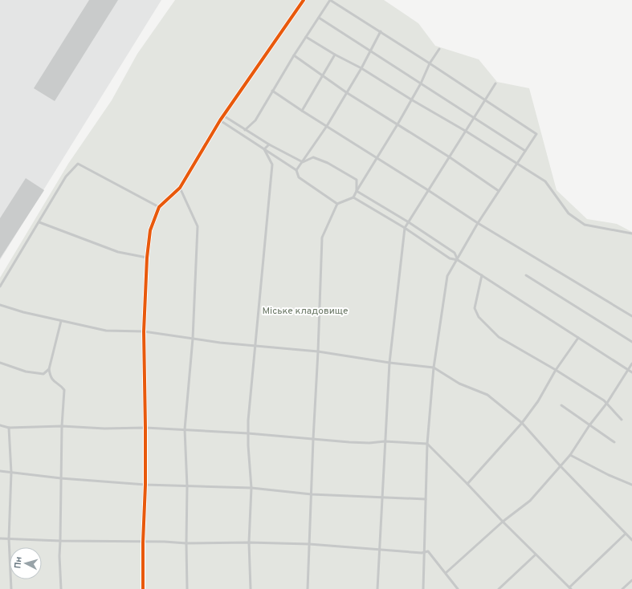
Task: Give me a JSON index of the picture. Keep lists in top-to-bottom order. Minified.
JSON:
{"parks":["Міське кладовище"],"north":"left"}
